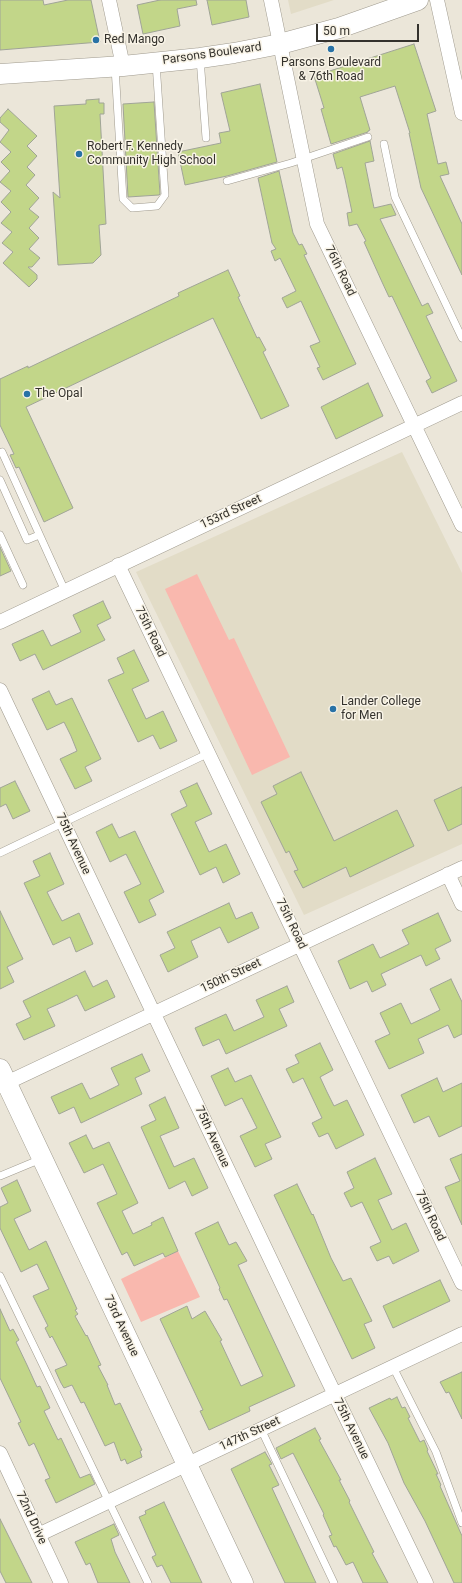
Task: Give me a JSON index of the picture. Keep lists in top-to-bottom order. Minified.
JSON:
{"streets":{"street":["Parsons Boulevard","76th Road","153rd Street","75th Road","75th Avenue","150th Street","73rd Avenue","147th Street","72nd Drive"]},"crossings":[["Parsons Boulevard","76th Road"],["76th Road","153rd Street"],["153rd Street","75th Road"],["75th Road","150th Street"],["75th Avenue","150th Street"],["75th Avenue","147th Street"],["150th Street","73rd Avenue"],["73rd Avenue","147th Street"],["147th Street","72nd Drive"]],"places":["Red Mango","Parsons Boulevard & 76th Road","Robert F. Kennedy Community High School","The Opal","Lander College for Men"],"scale_bar":"50 m"}
